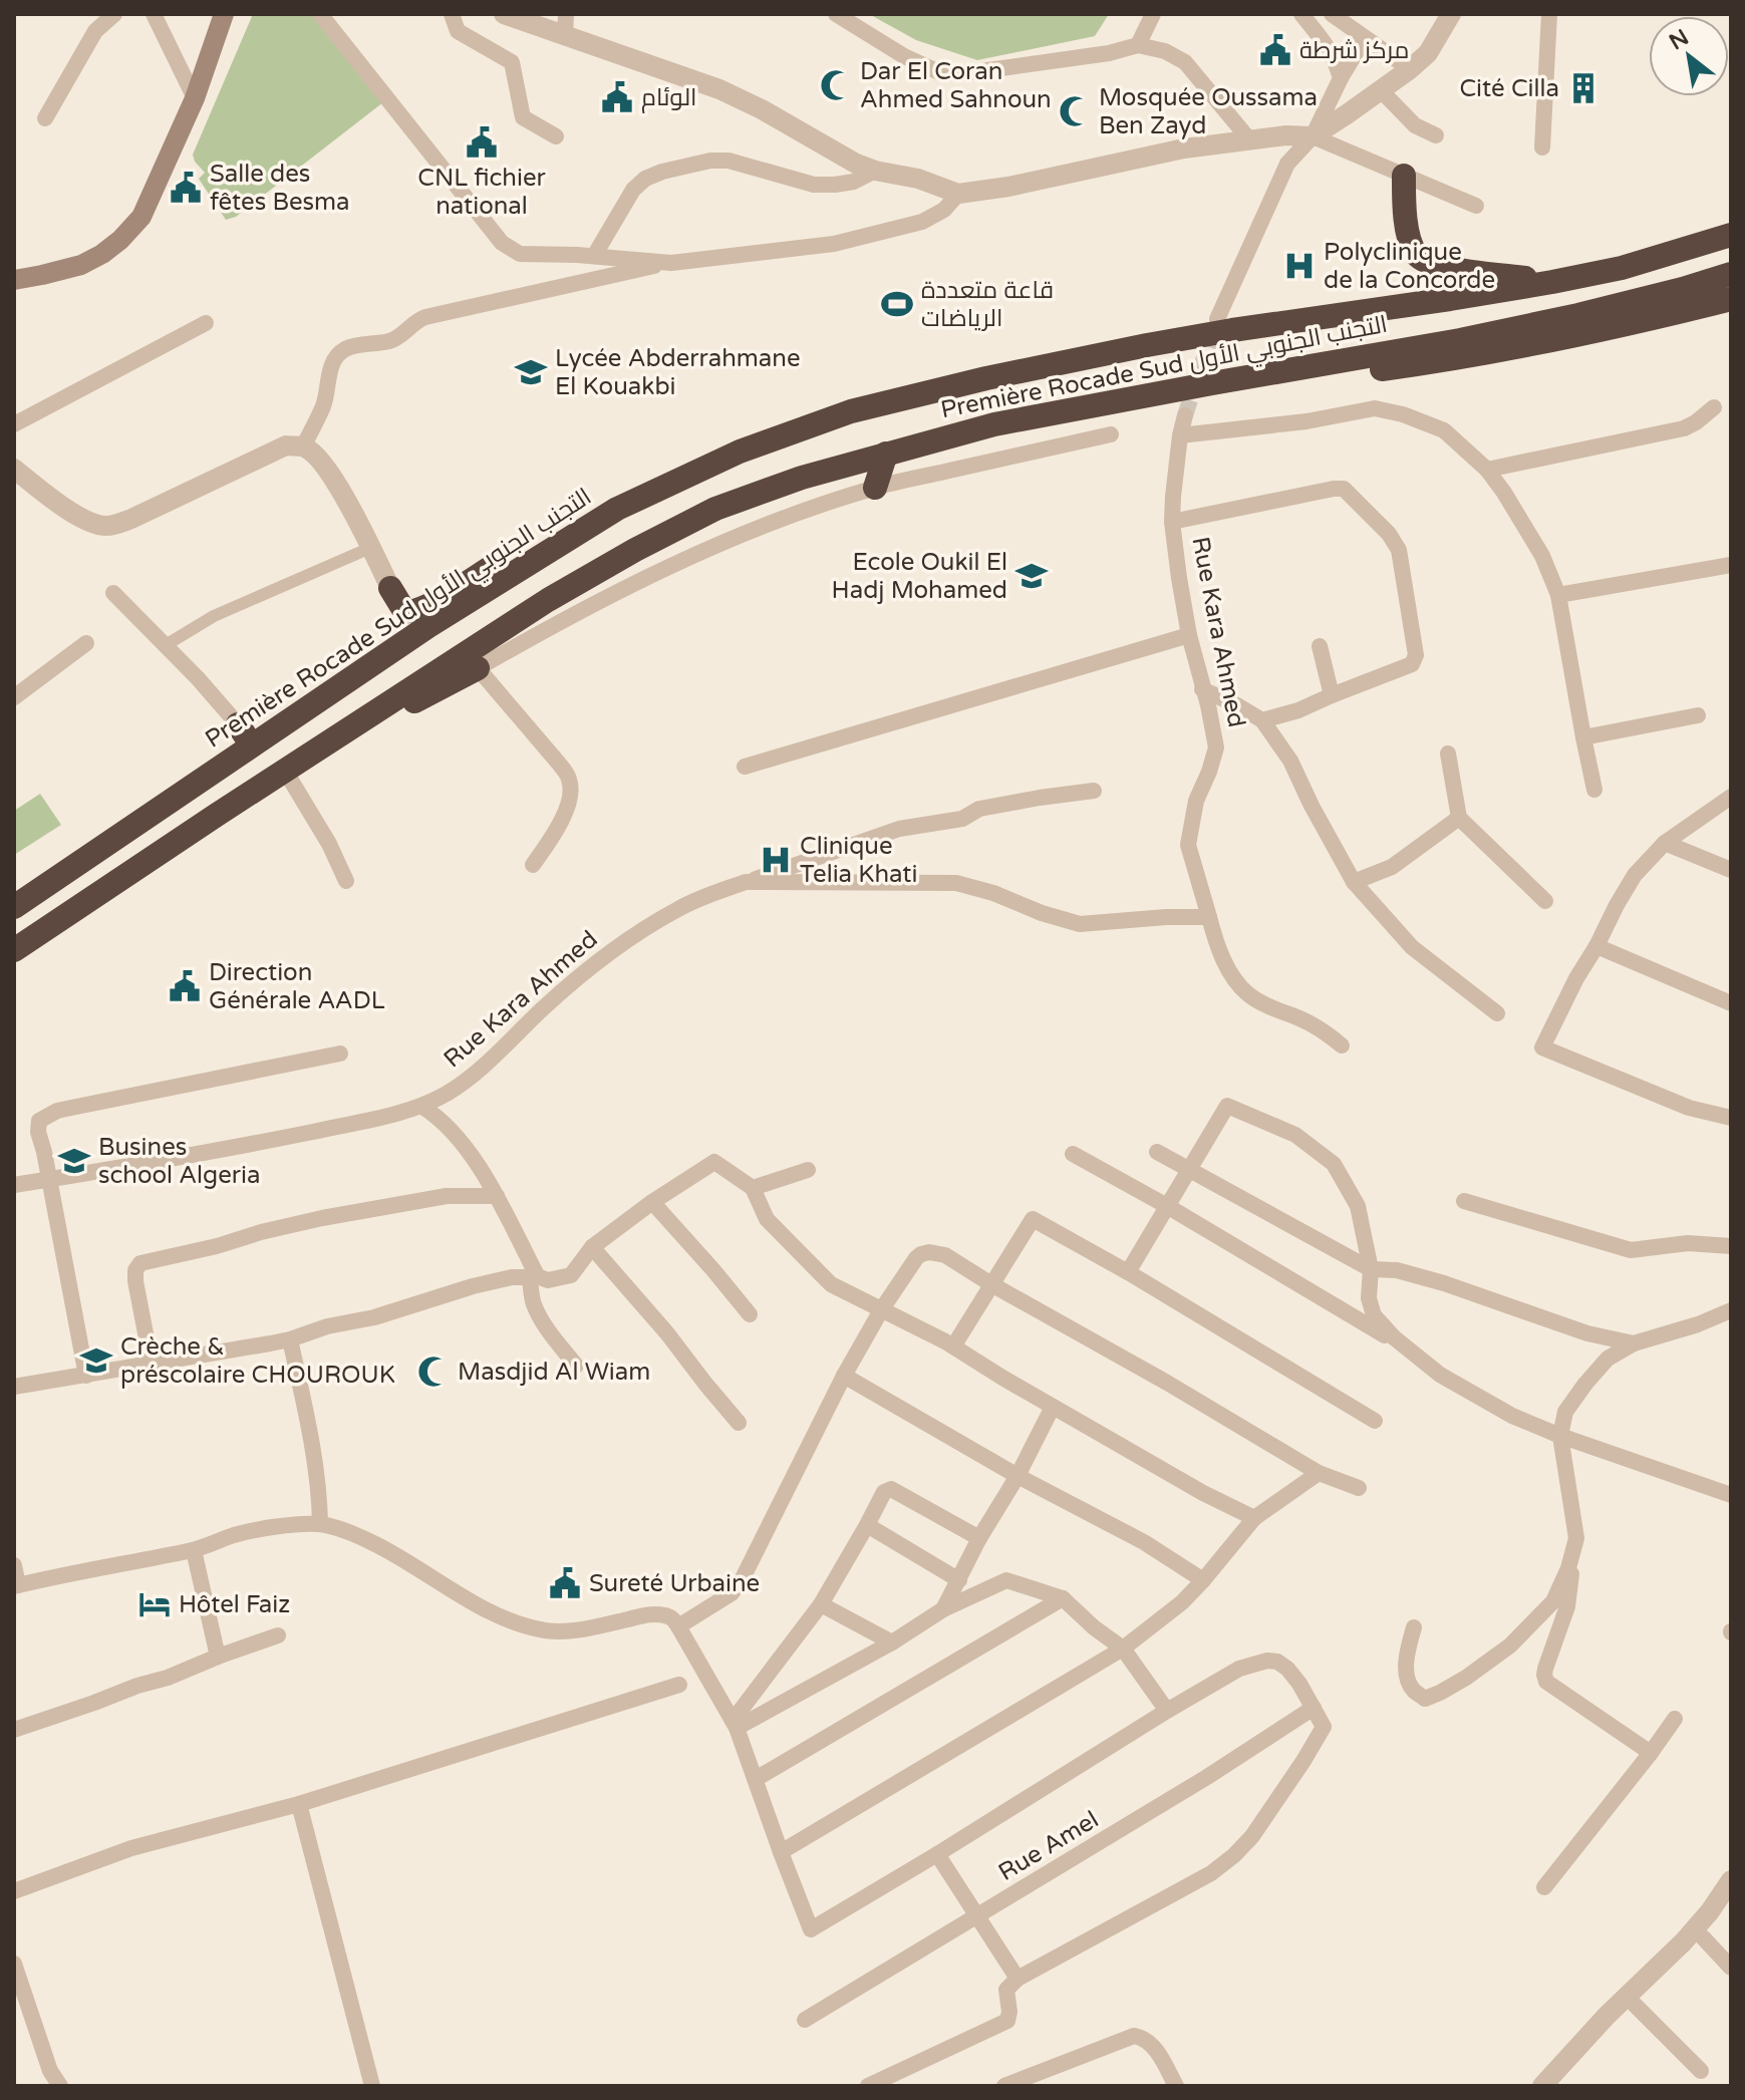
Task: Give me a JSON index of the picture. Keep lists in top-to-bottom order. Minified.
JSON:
{"streets":{"highway":["Première Rocade Sud التجنب الجنوبي الأول"],"street":["Rue Kara Ahmed","Rue Amel"]},"places":{"public building":["مركز شرطة","الوئام","CNL fichier national","Salle des fêtes Besma","Direction Générale AADL","Sureté Urbaine"],"mosque":["Dar El Coran Ahmed Sahnoun","Mosquée Oussama Ben Zayd","Masdjid Al Wiam"],"building":["Cité Cilla"],"hospital":["Polyclinique de la Concorde","Clinique Telia Khati"],"sports":["قاعة متعددة الرياضات"],"school or university":["Lycée Abderrahmane El Kouakbi","Ecole Oukil El Hadj Mohamed","Busines school Algeria","Crèche & préscolaire CHOUROUK"],"hotel":["Hôtel Faiz"]},"north":"top left"}
